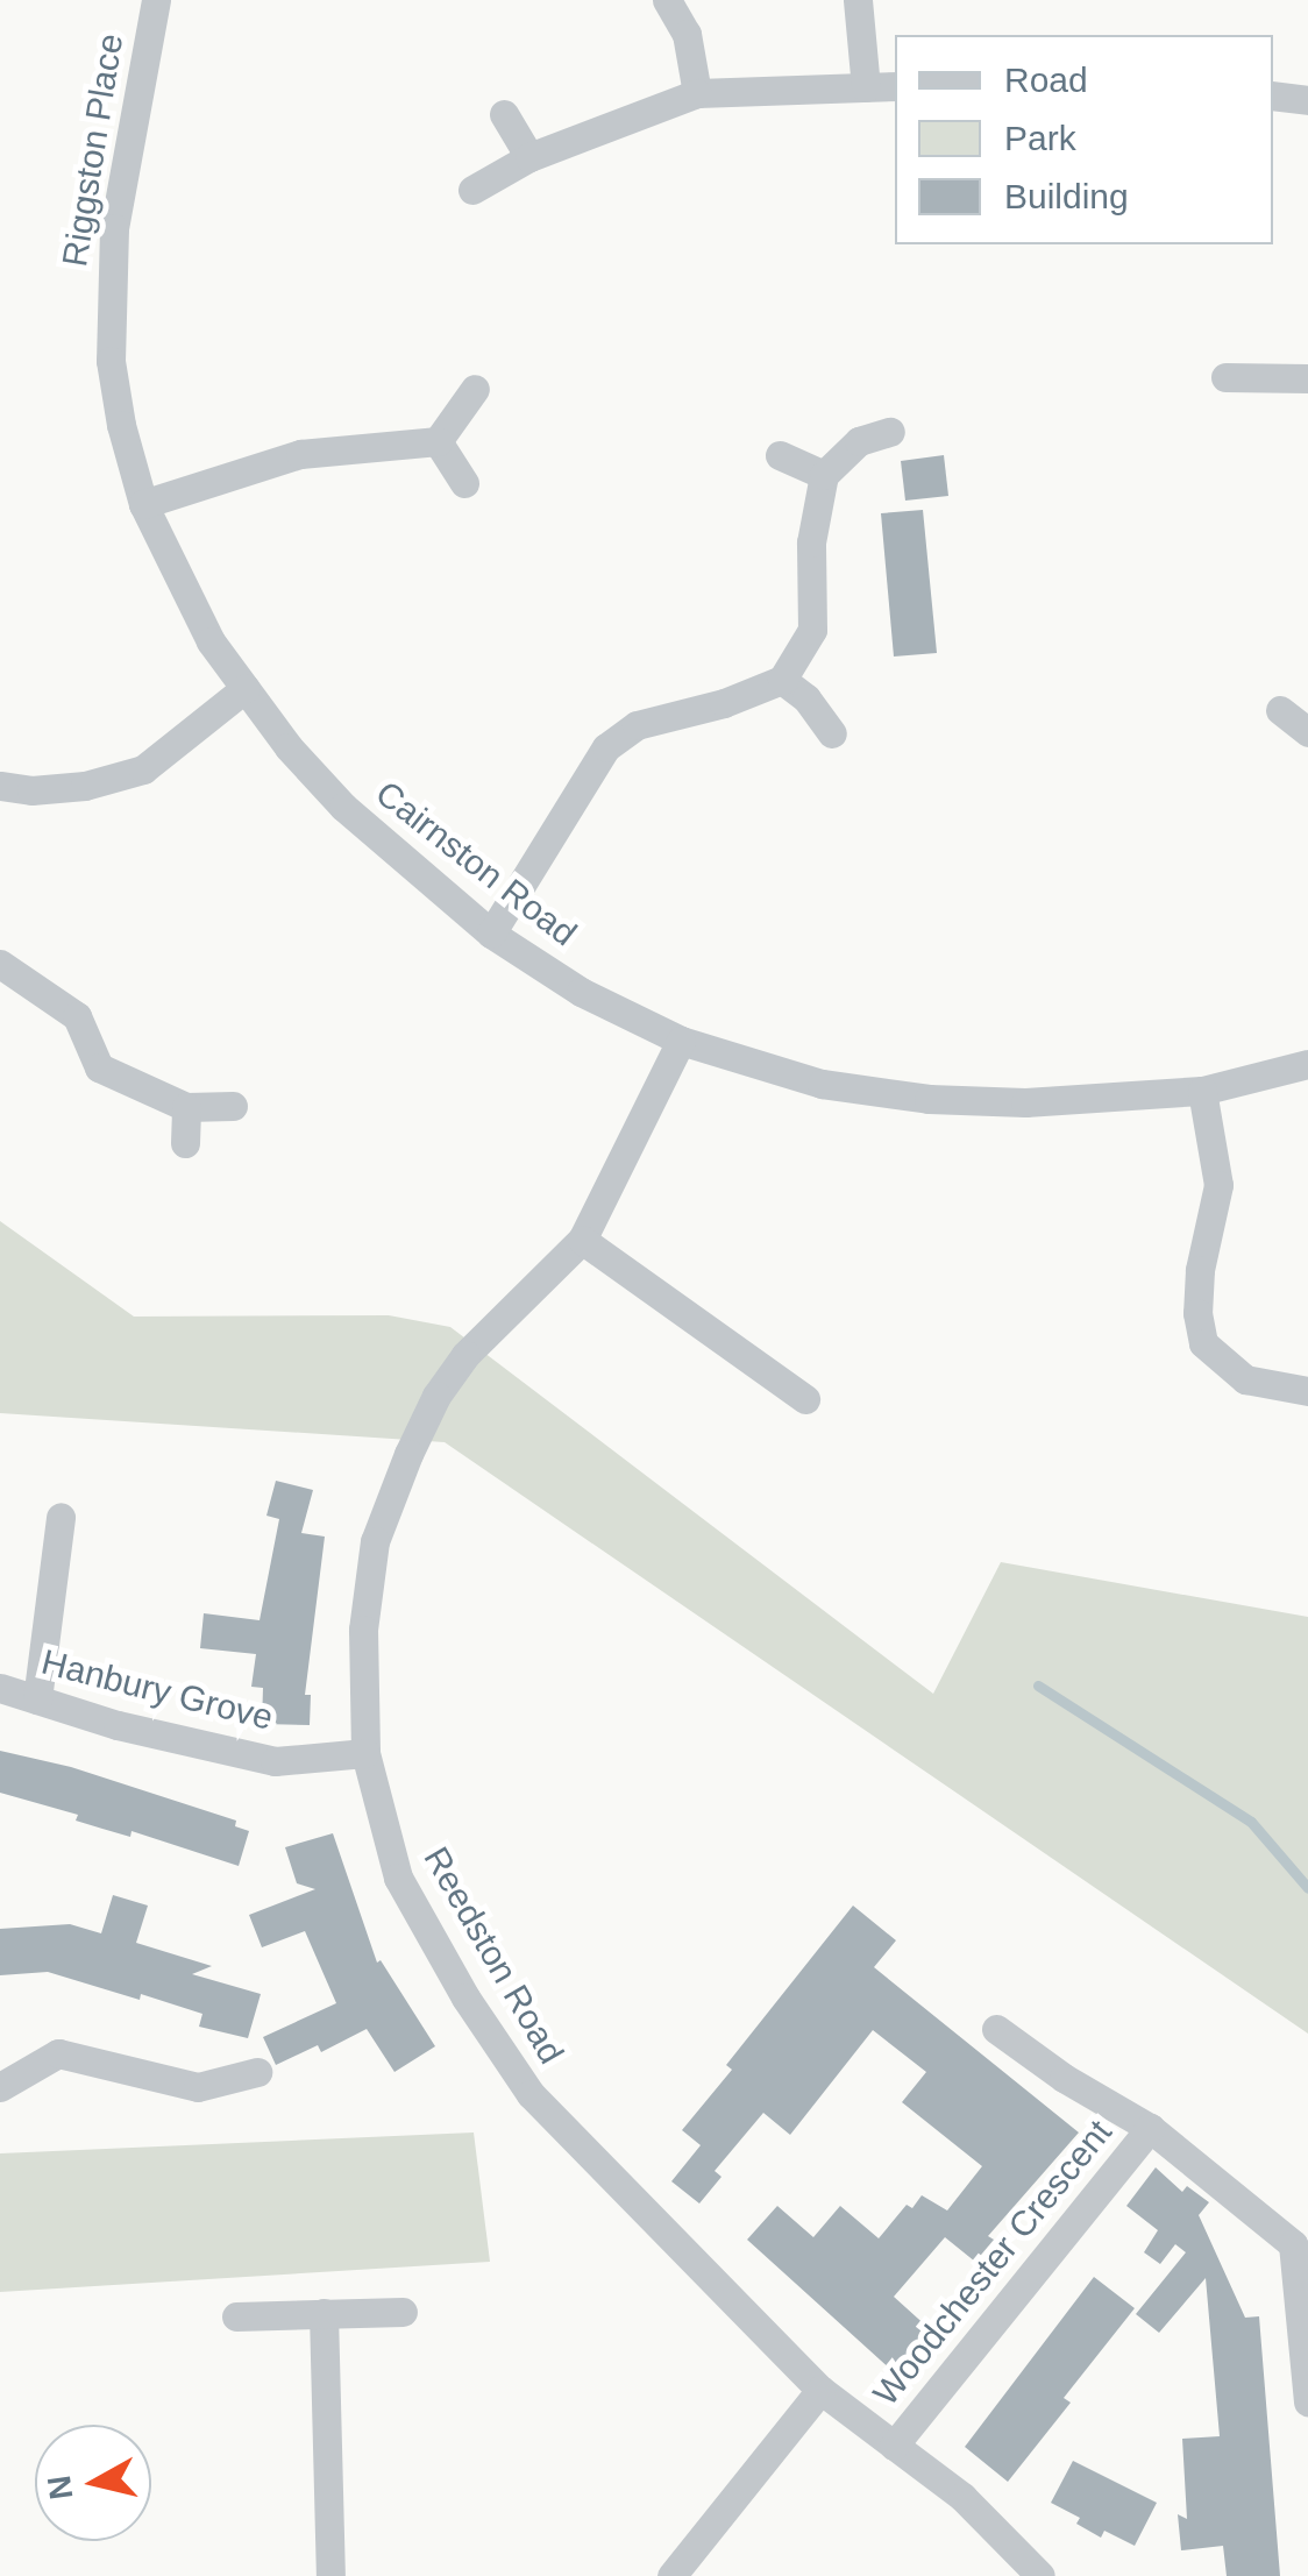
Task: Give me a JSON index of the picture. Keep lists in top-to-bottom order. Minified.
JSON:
{"streets":{"street":["Riggston Place","Cairnston Road","Hanbury Grove","Reedston Road","Woodchester Crescent"]},"crossings":[["Riggston Place","Cairnston Road"],["Cairnston Road","Reedston Road"],["Hanbury Grove","Reedston Road"],["Reedston Road","Woodchester Crescent"]],"legend":["Road","Park","Building"],"north":"left"}
